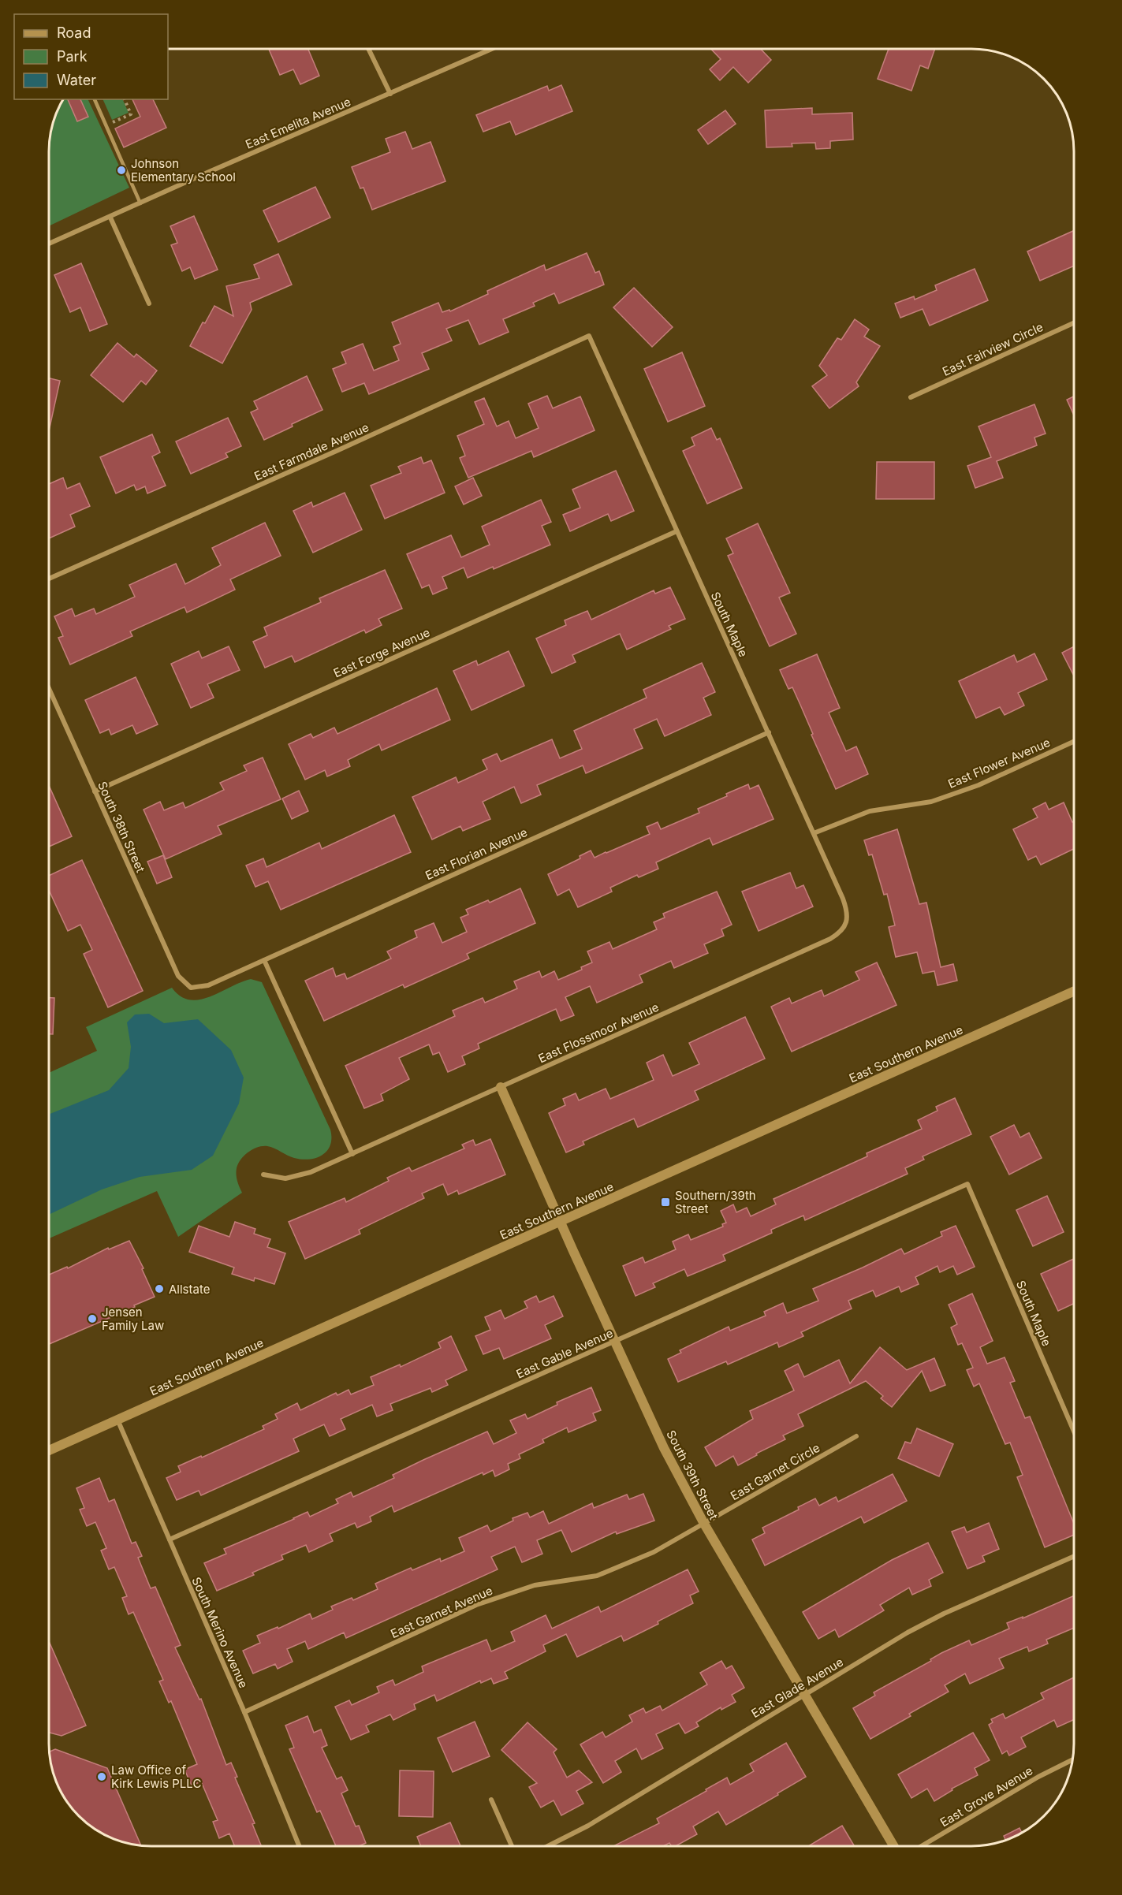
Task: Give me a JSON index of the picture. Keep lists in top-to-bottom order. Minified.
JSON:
{"streets":{"main road":["East Southern Avenue","South 39th Street"],"street":["East Emelita Avenue","East Fairview Circle","East Farmdale Avenue","South Maple","East Forge Avenue","East Flower Avenue","South 38th Street","East Florian Avenue","East Flossmoor Avenue","East Gable Avenue","East Garnet Circle","East Garnet Avenue","South Merino Avenue","East Glade Avenue","East Grove Avenue"]},"crossings":[["East Farmdale Avenue","South Maple"],["South Maple","East Forge Avenue"],["South Maple","East Flower Avenue"],["South Maple","East Florian Avenue"],["South Maple","East Flossmoor Avenue"],["South Maple","East Gable Avenue"],["East Forge Avenue","South 38th Street"],["South 38th Street","East Florian Avenue"],["East Flossmoor Avenue","South 39th Street"],["East Southern Avenue","South 39th Street"],["East Southern Avenue","South Merino Avenue"],["East Gable Avenue","South 39th Street"],["East Gable Avenue","South Merino Avenue"],["East Garnet Circle","South 39th Street"],["East Garnet Circle","East Garnet Avenue"],["South 39th Street","East Garnet Avenue"],["South 39th Street","East Glade Avenue"],["East Garnet Avenue","South Merino Avenue"]],"places":{"other":["Johnson Elementary School","Allstate","Jensen Family Law","Law Office of Kirk Lewis PLLC"],"transit":["Southern/39th Street"]},"legend":["Road","Park","Water"]}
